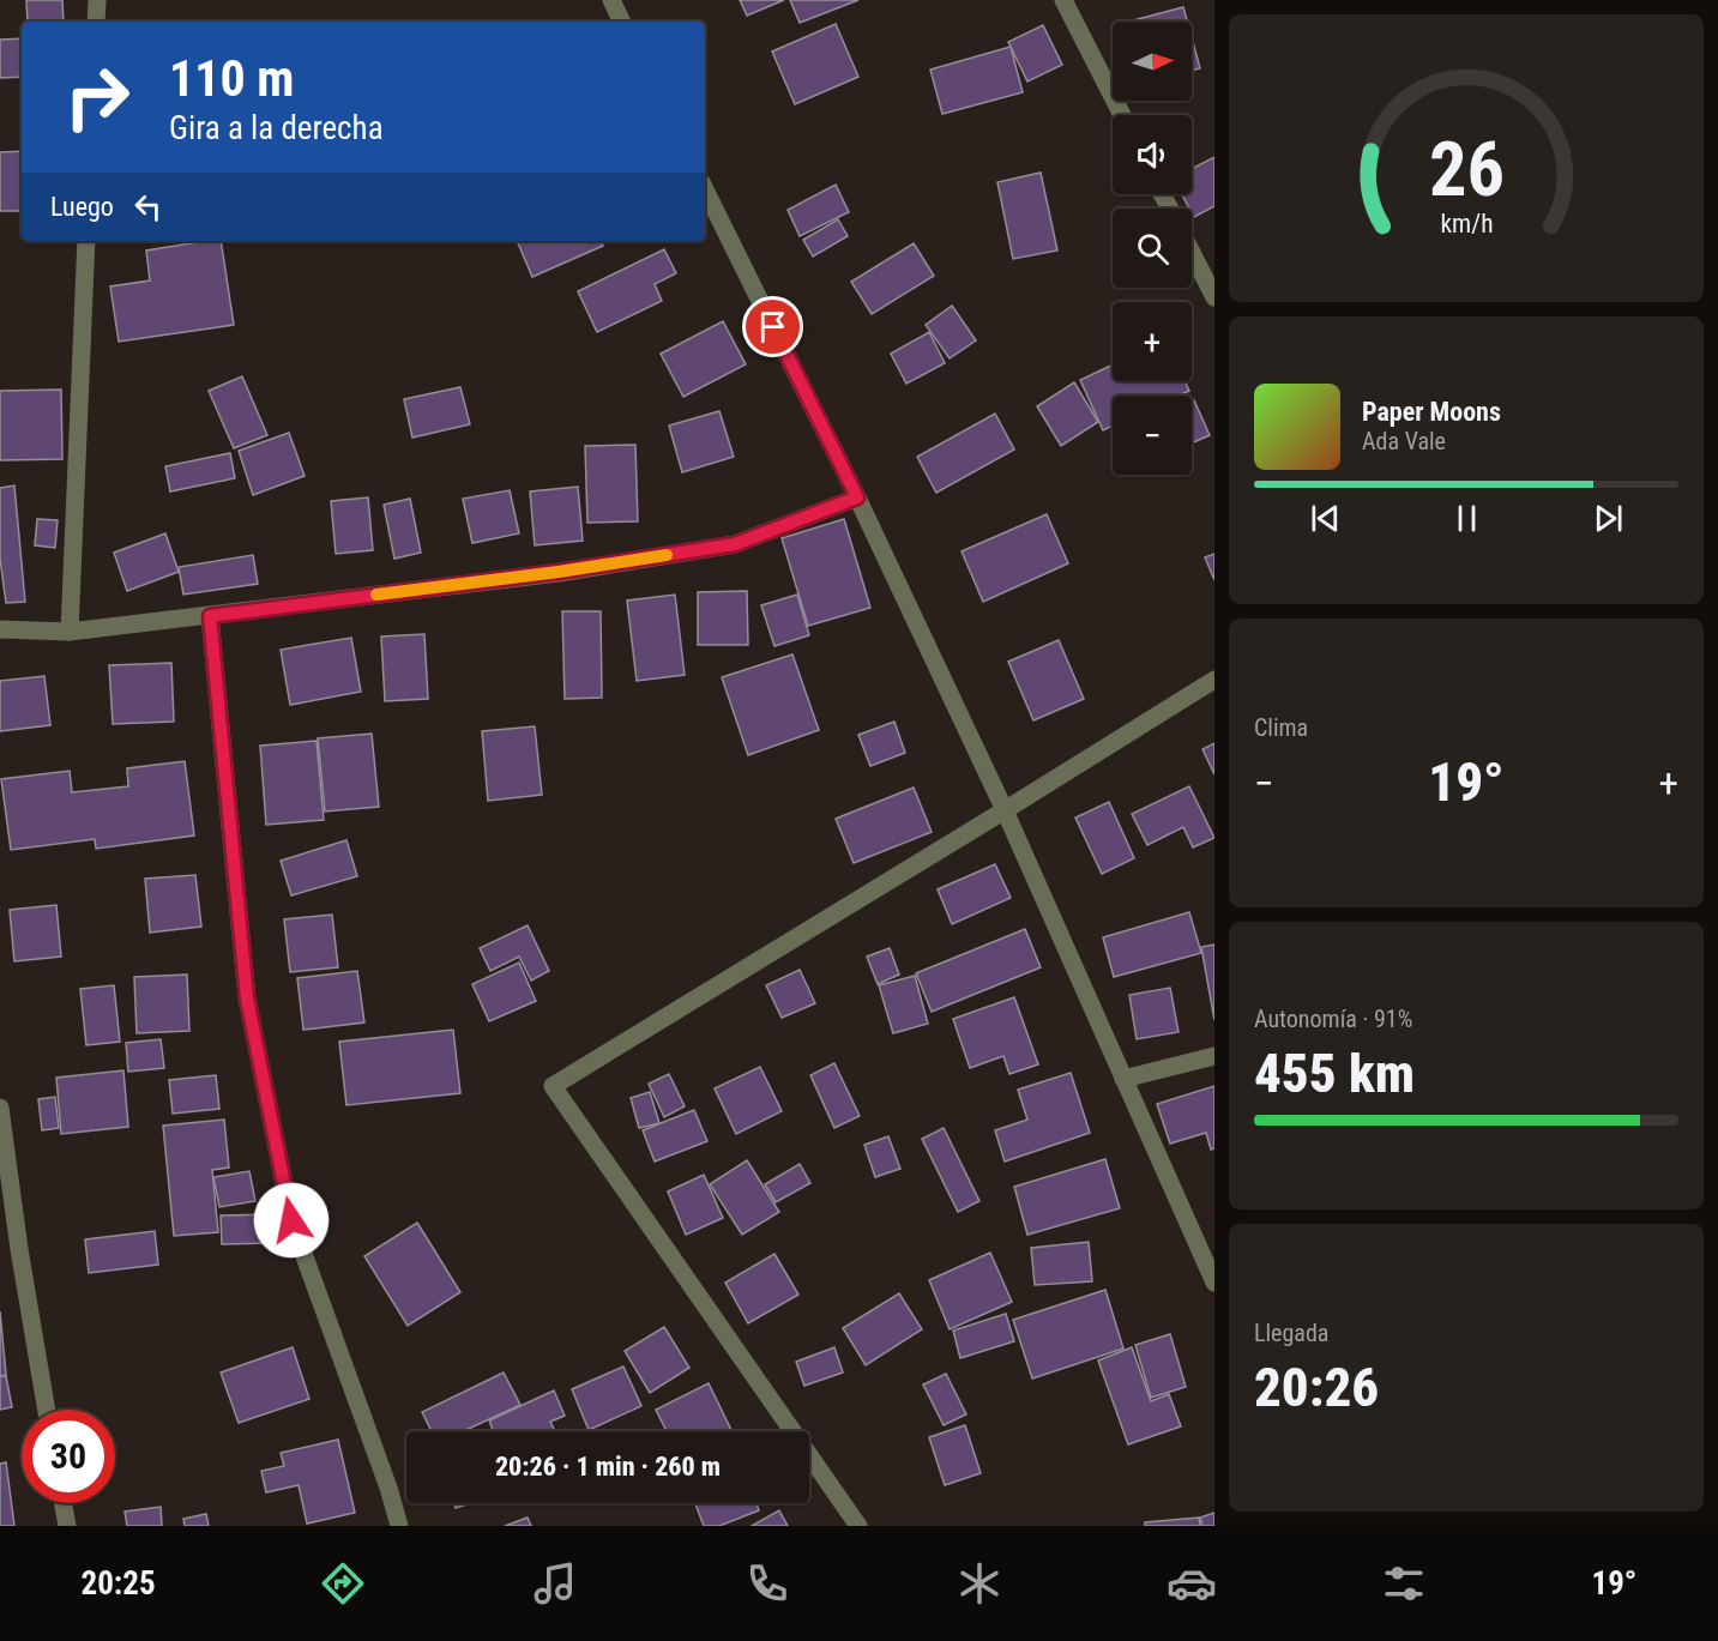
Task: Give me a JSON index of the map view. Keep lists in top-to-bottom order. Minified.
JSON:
{"north":"right","page":{"map_buttons":["+","−"],"turn":["110 m","Gira a la derecha"],"then":"Luego","song":["Paper Moons","Ada Vale"],"tile":["Clima",["Autonomía · 91%","455 km"],["Llegada","20:26"]],"heat":["−","19°","+"],"limit":"30","trip":"20:26 · 1 min · 260 m","tabs":["20:25","19°"],"gauge":["26","km/h"]}}
